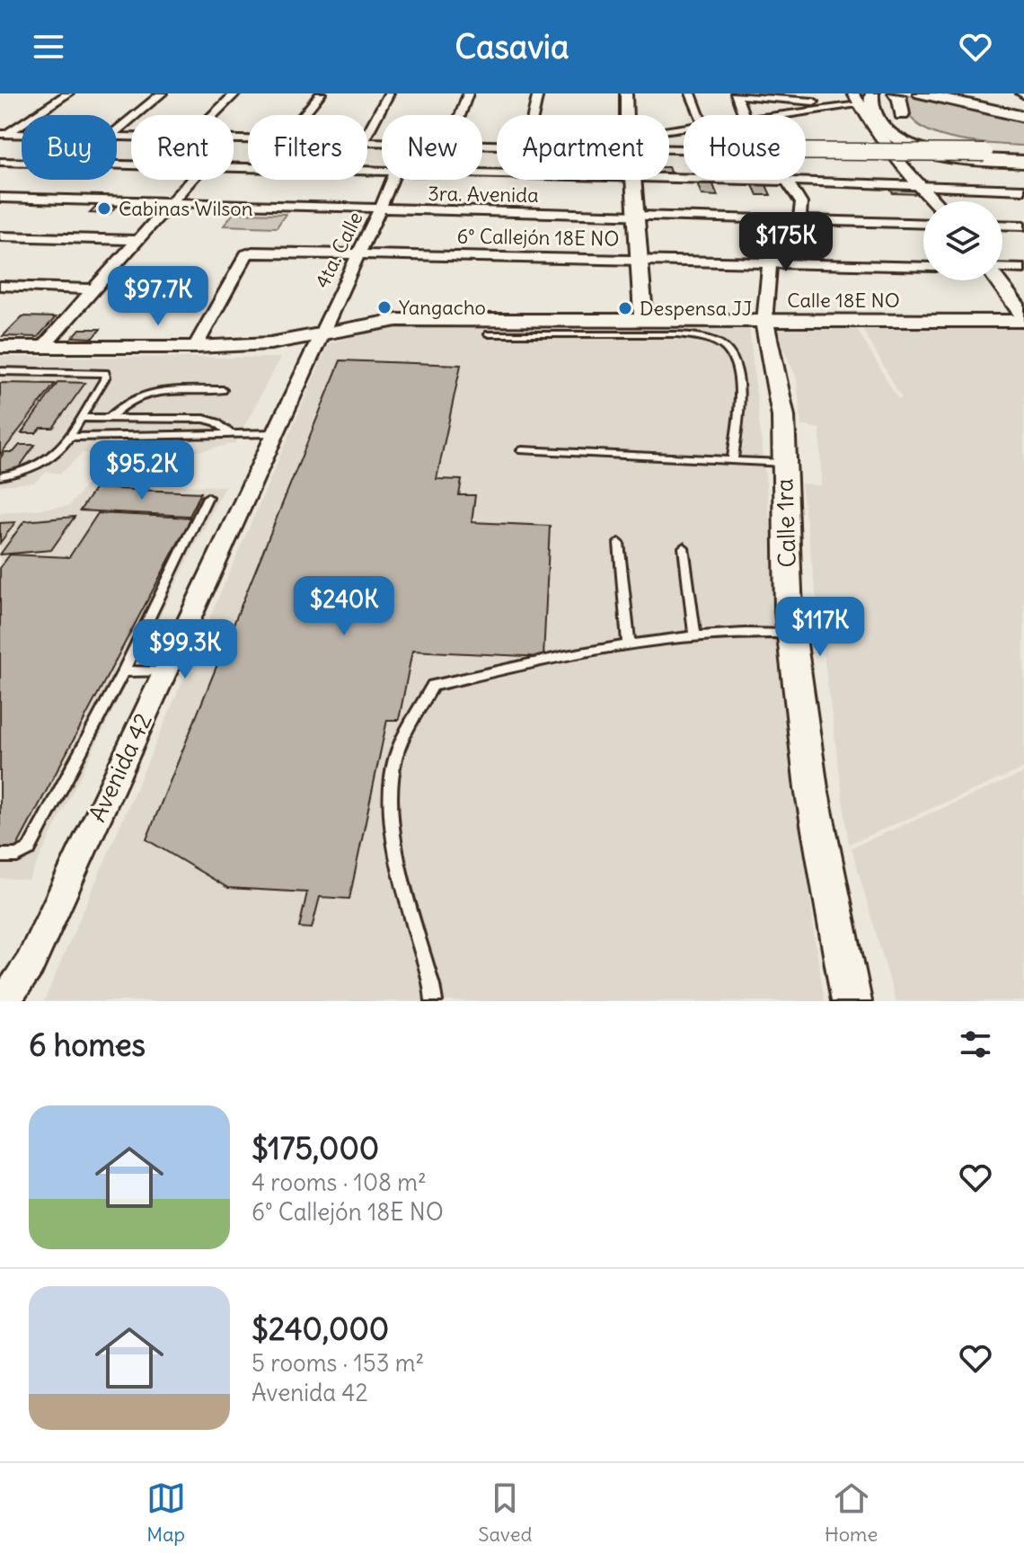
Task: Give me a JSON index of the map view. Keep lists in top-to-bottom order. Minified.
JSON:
{"streets":{"street":["3ra. Avenida","6° Callejón 18E NO","4ta. Calle","Calle 18E NO","Calle 1ra","Avenida 42"]},"crossings":[["3ra. Avenida","4ta. Calle"],["3ra. Avenida","Calle 1ra"],["6° Callejón 18E NO","4ta. Calle"],["6° Callejón 18E NO","Calle 18E NO"],["6° Callejón 18E NO","Calle 1ra"],["4ta. Calle","Calle 18E NO"],["4ta. Calle","Avenida 42"],["Calle 18E NO","Calle 1ra"],["Calle 18E NO","Avenida 42"]],"places":["Cabinas Wilson","Yangacho","Despensa JJ"],"page":{"header":"Casavia","chip":["Buy","Rent","Filters","New","Apartment","House"],"price":["$175K","$97.7K","$95.2K","$240K","$117K","$99.3K"],"heading":"6 homes","list":[{"name":"$175,000","note":"4 rooms · 108 m² · 6° Callejón 18E NO"},{"name":"$240,000","note":"5 rooms · 153 m² · Avenida 42"}],"tabs":["Map","Saved","Home"]}}
